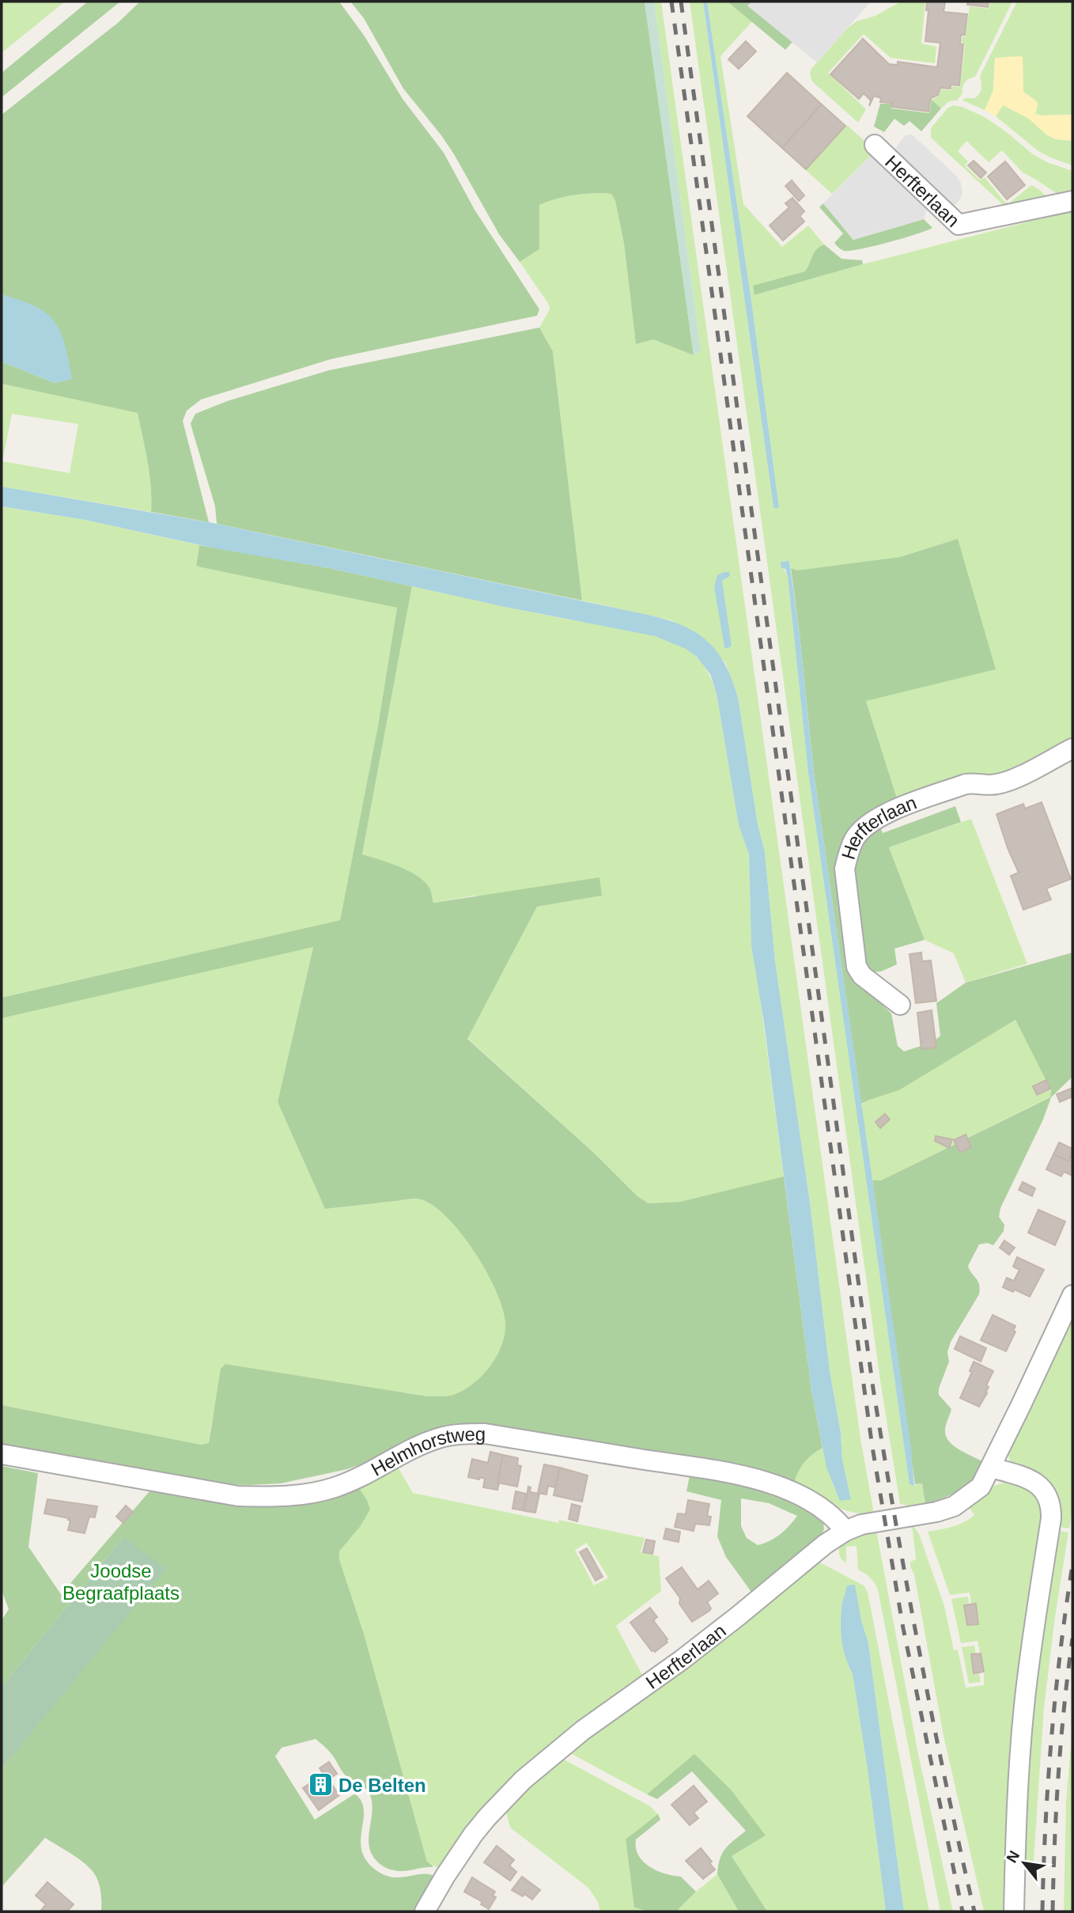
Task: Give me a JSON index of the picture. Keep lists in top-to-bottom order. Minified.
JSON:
{"streets":{"street":["Herfterlaan","Helmhorstweg"]},"crossings":[["Herfterlaan","Helmhorstweg"]],"parks":["Joodse Begraafplaats"],"places":{"building":["De Belten"]},"north":"top left"}
